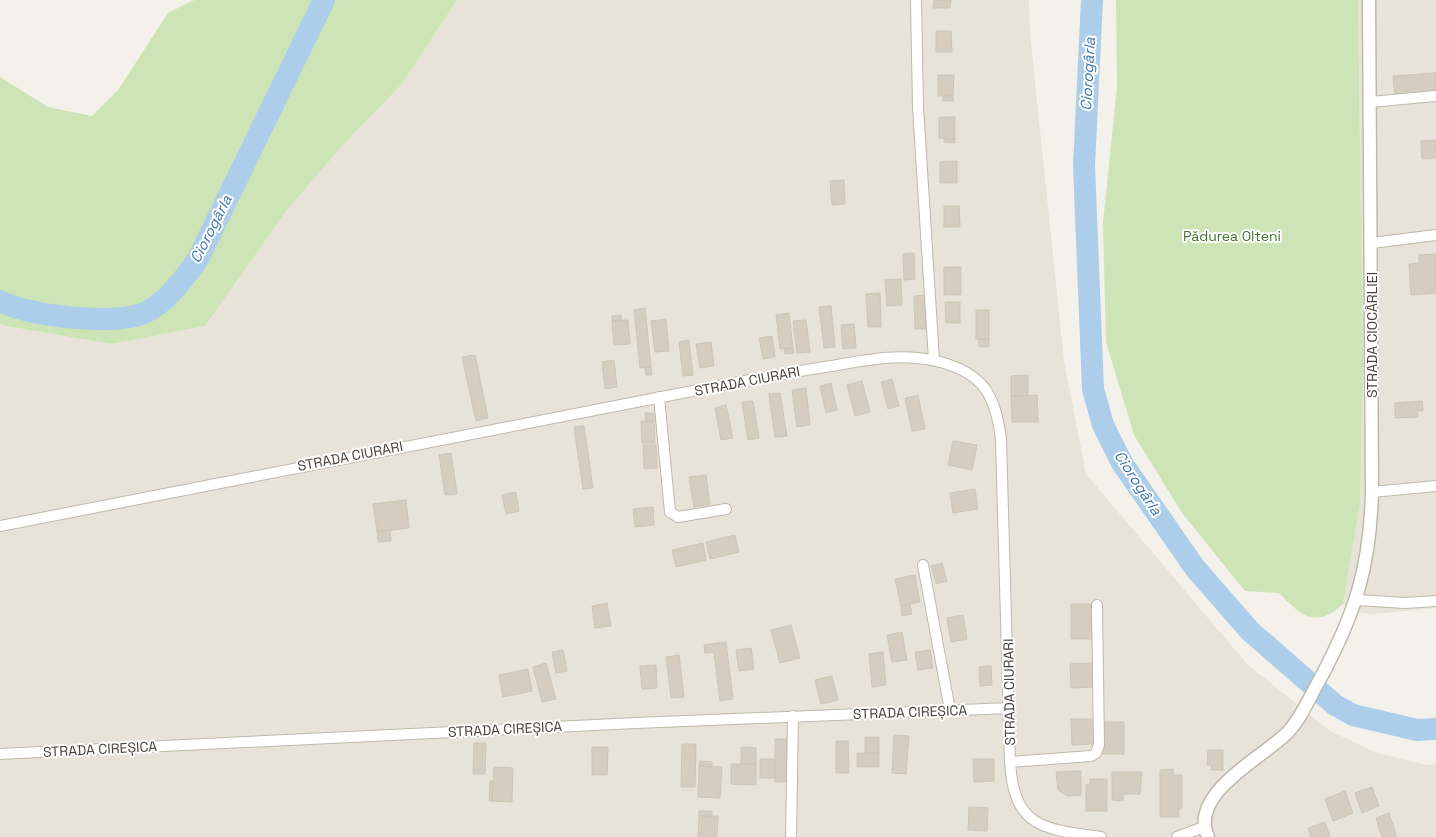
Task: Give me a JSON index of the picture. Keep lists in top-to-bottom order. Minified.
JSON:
{"streets":{"street":["STRADA CIOCÂRLIEI","STRADA CIURARI","STRADA CIREȘICA"]},"crossings":[["STRADA CIURARI","STRADA CIREȘICA"]],"water":["Ciorogârla"],"parks":["Pădurea Olteni"]}
